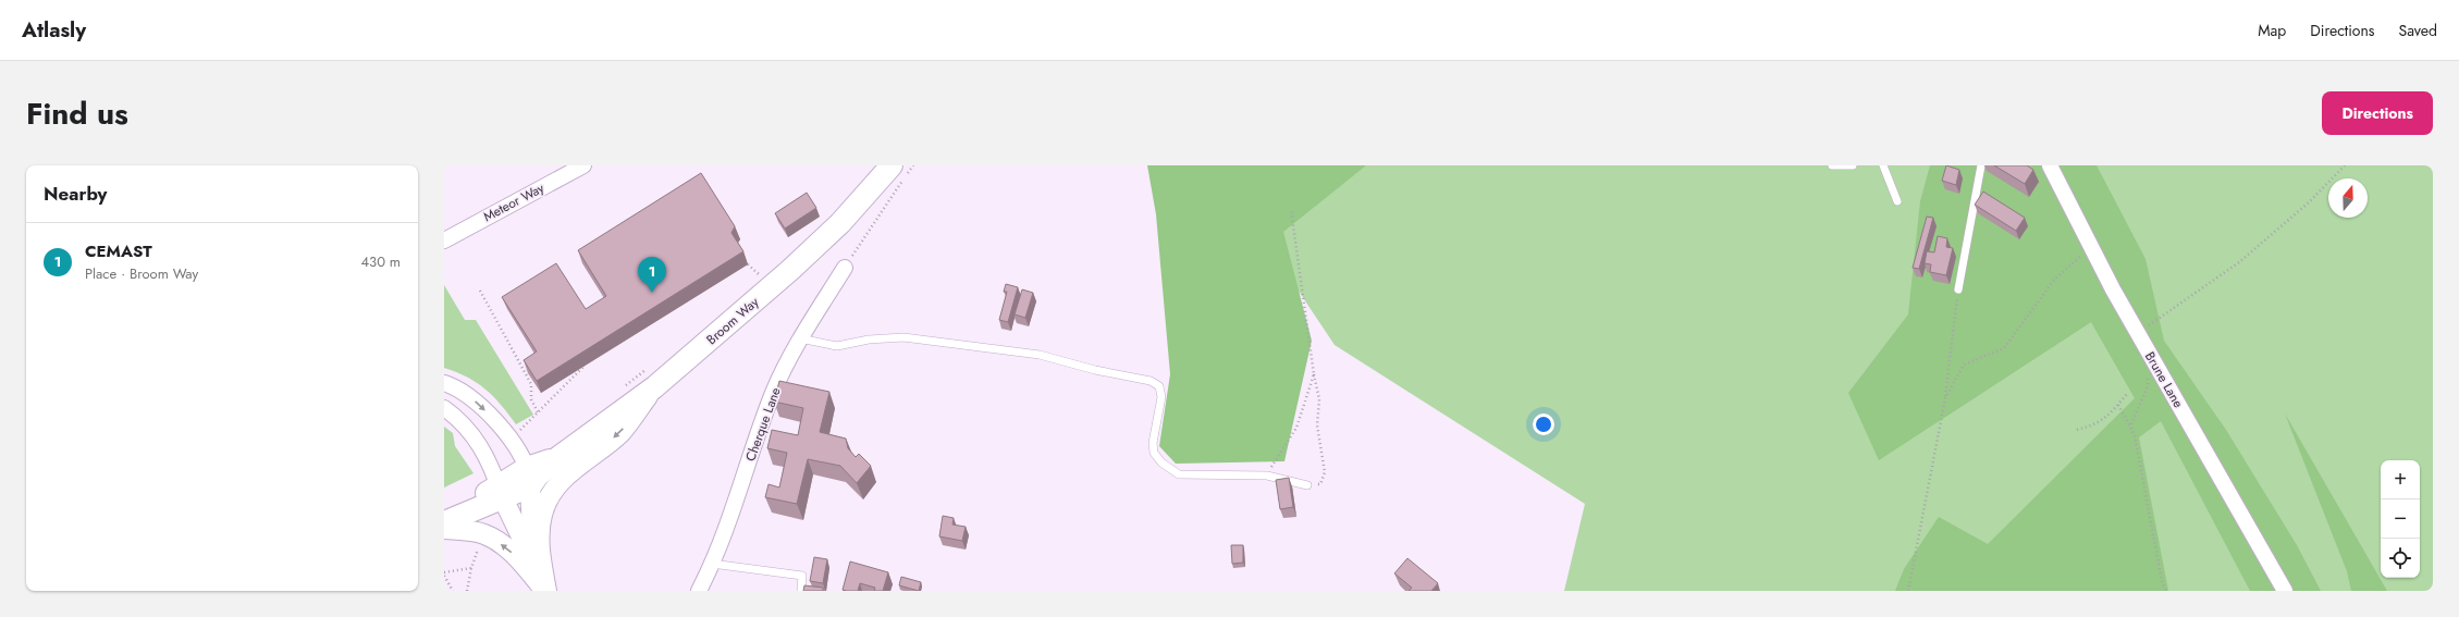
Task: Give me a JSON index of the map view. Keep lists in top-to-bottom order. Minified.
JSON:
{"streets":{"main road":["Broom Way"],"street":["Meteor Way","Brune Lane","Cherque Lane"]},"north":"top","page":{"header":"Atlasly","nav":["Map","Directions","Saved"],"title":"Find us","buttons":"Directions","heading":"Nearby","list":[{"mark":"1","name":"CEMAST","note":"Place · Broom Way","value":"430 m"}],"pins":"1","map_buttons":["+","−"]}}
